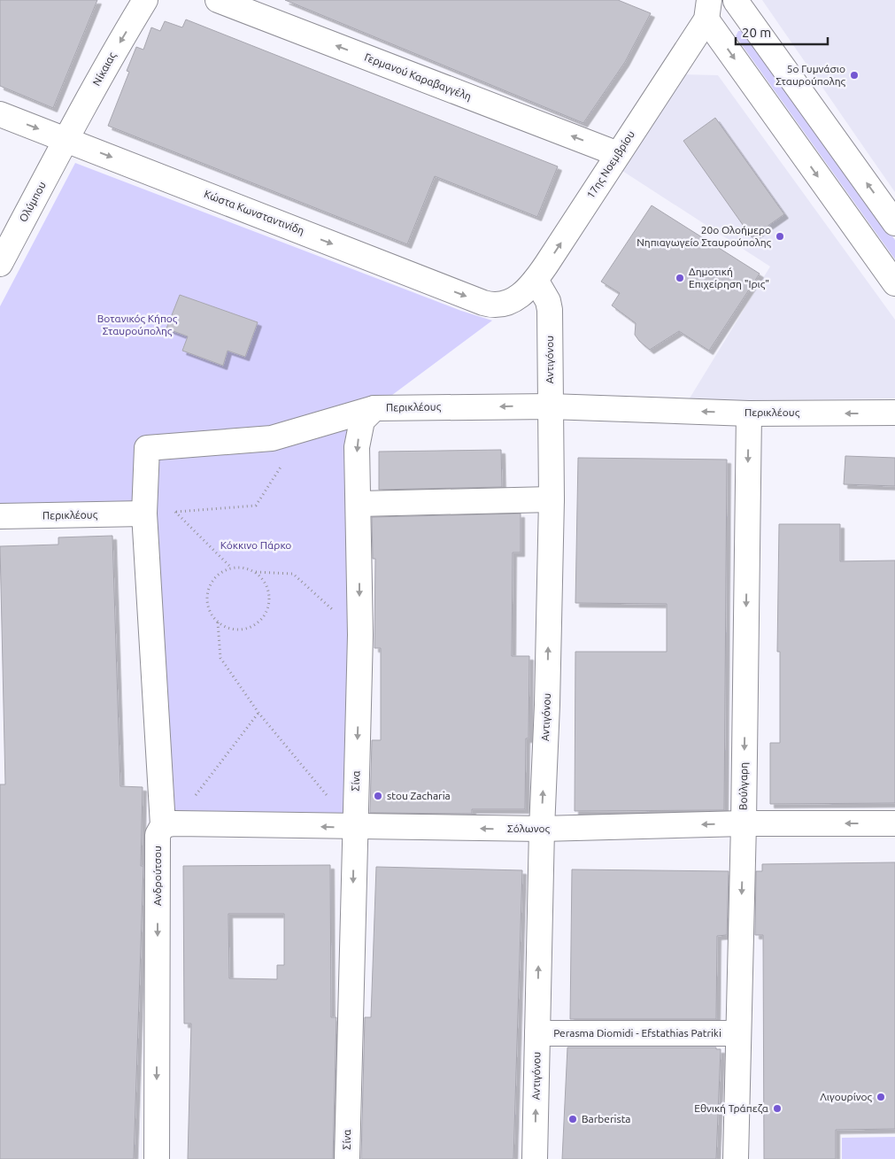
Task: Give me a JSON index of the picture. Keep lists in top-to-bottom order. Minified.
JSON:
{"streets":{"street":["Νίκαιας","Γερμανού Καραβαγγέλη","17ης Νοεμβρίου","Ολύμπου","Κώστα Κωνσταντινίδη","Αντιγόνου","Περικλέους","Σίνα","Βούλγαρη","Σόλωνος","Ανδρούτσου","Perasma Diomidi - Efstathias Patriki"]},"crossings":[["Νίκαιας","Ολύμπου"],["Νίκαιας","Κώστα Κωνσταντινίδη"],["Γερμανού Καραβαγγέλη","17ης Νοεμβρίου"],["17ης Νοεμβρίου","Κώστα Κωνσταντινίδη"],["17ης Νοεμβρίου","Αντιγόνου"],["Ολύμπου","Κώστα Κωνσταντινίδη"],["Αντιγόνου","Περικλέους"],["Αντιγόνου","Σόλωνος"],["Αντιγόνου","Perasma Diomidi - Efstathias Patriki"],["Περικλέους","Σίνα"],["Περικλέους","Βούλγαρη"],["Περικλέους","Ανδρούτσου"],["Σίνα","Σόλωνος"],["Βούλγαρη","Σόλωνος"],["Βούλγαρη","Perasma Diomidi - Efstathias Patriki"],["Σόλωνος","Ανδρούτσου"]],"one_way":["Νίκαιας","Γερμανού Καραβαγγέλη","17ης Νοεμβρίου","Κώστα Κωνσταντινίδη","Αντιγόνου","Σίνα","Βούλγαρη","Σόλωνος","Ανδρούτσου"],"parks":["Βοτανικός Κήπος Σταυρούπολης","Κόκκινο Πάρκο"],"places":["5ο Γυμνάσιο Σταυρούπολης","20ο Ολοήμερο Νηπιαγωγείο Σταυρούπολης","Δημοτική Επιχείρηση \"Ιρις\"","stou Zacharia","Λιγουρίνος","Εθνική Τράπεζα","Barberista"],"scale_bar":"20 m"}
